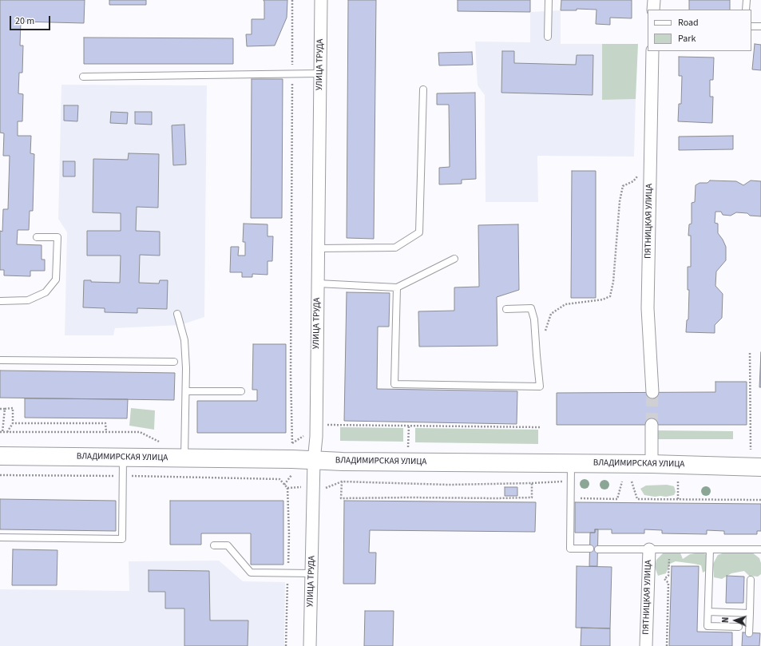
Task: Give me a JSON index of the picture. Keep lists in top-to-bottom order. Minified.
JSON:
{"streets":{"main road":["ВЛАДИМИРСКАЯ УЛИЦА"],"street":["УЛИЦА ТРУДА","ПЯТНИЦКАЯ УЛИЦА"]},"crossings":[["УЛИЦА ТРУДА","ВЛАДИМИРСКАЯ УЛИЦА"]],"legend":["Road","Park"],"scale_bar":"20 m","north":"left"}
